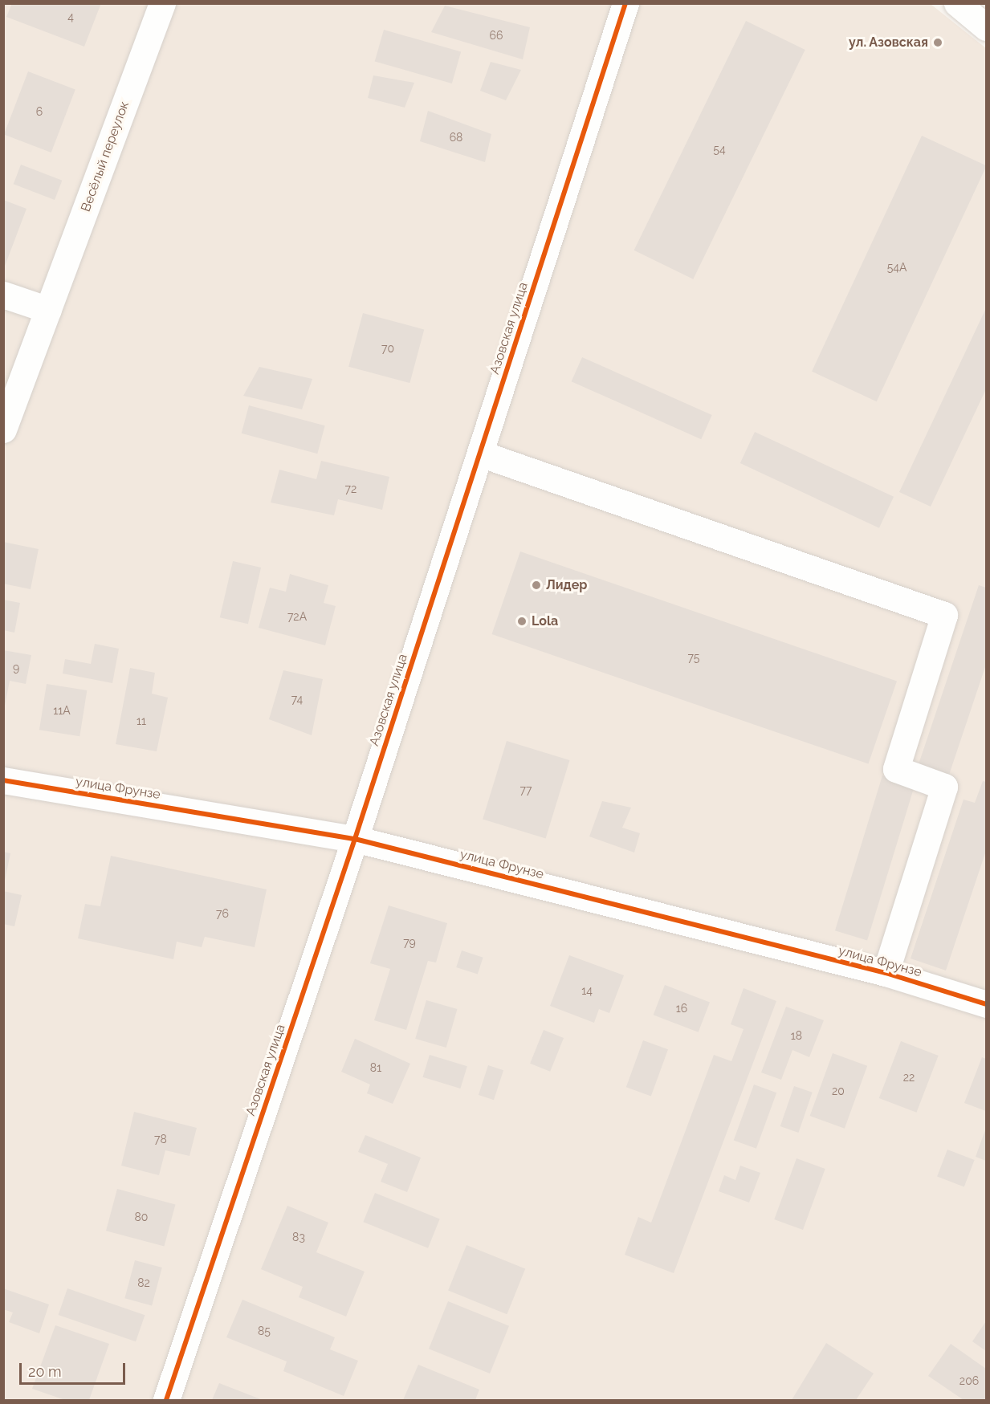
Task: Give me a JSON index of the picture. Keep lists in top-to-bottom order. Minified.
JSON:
{"streets":{"street":["Весёлый переулок","Азовская улица","улица Фрунзе"]},"crossings":[["Азовская улица","улица Фрунзе"]],"places":["ул. Азовская","Лидер","Lola"],"house_numbers":["4","66","6","68","54","54А","70","72","72А","75","9","74","11А","11","77","76","79","14","16","18","81","22","20","78","80","83","82","85","206"],"scale_bar":"20 m"}
